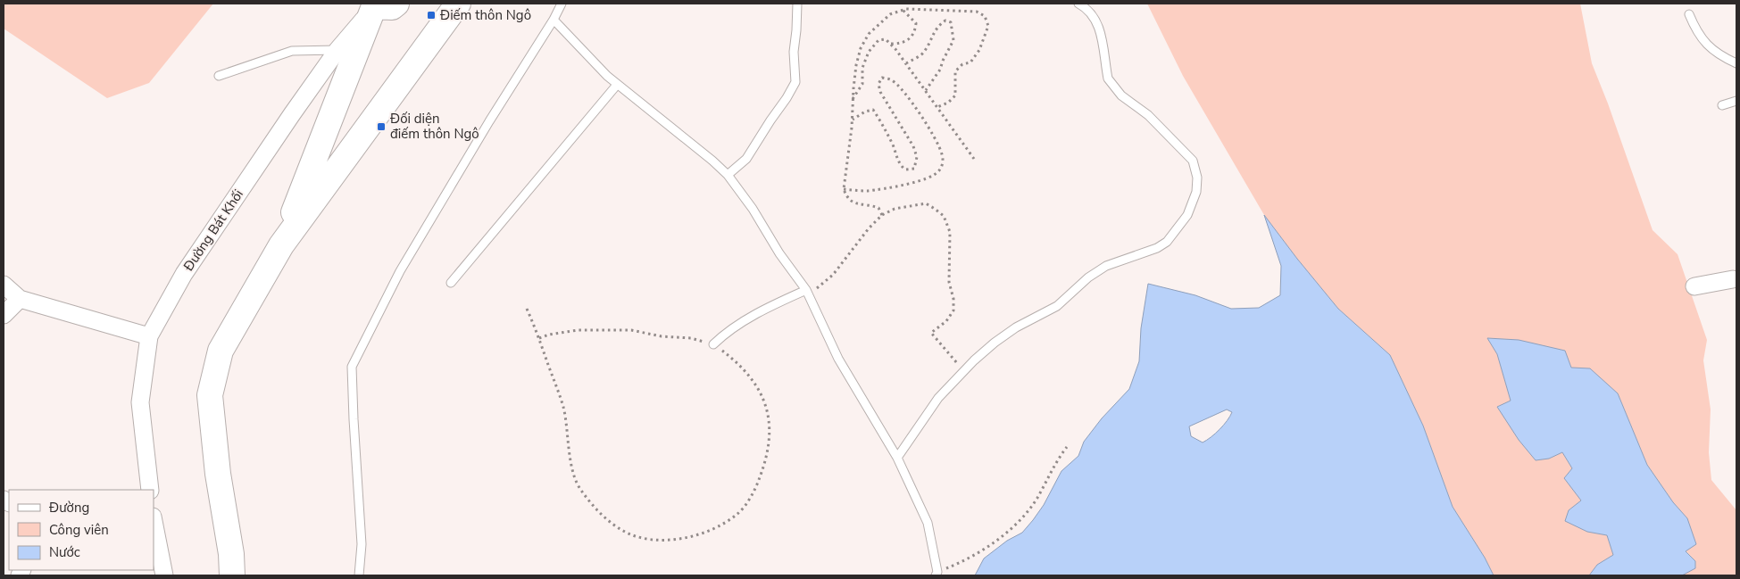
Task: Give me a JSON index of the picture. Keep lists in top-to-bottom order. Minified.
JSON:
{"streets":{"street":["Đường Bát Khối"]},"places":{"transit":["Điếm thôn Ngô","Đối diện điếm thôn Ngô"]},"legend":["Đường","Công viên","Nước"]}
